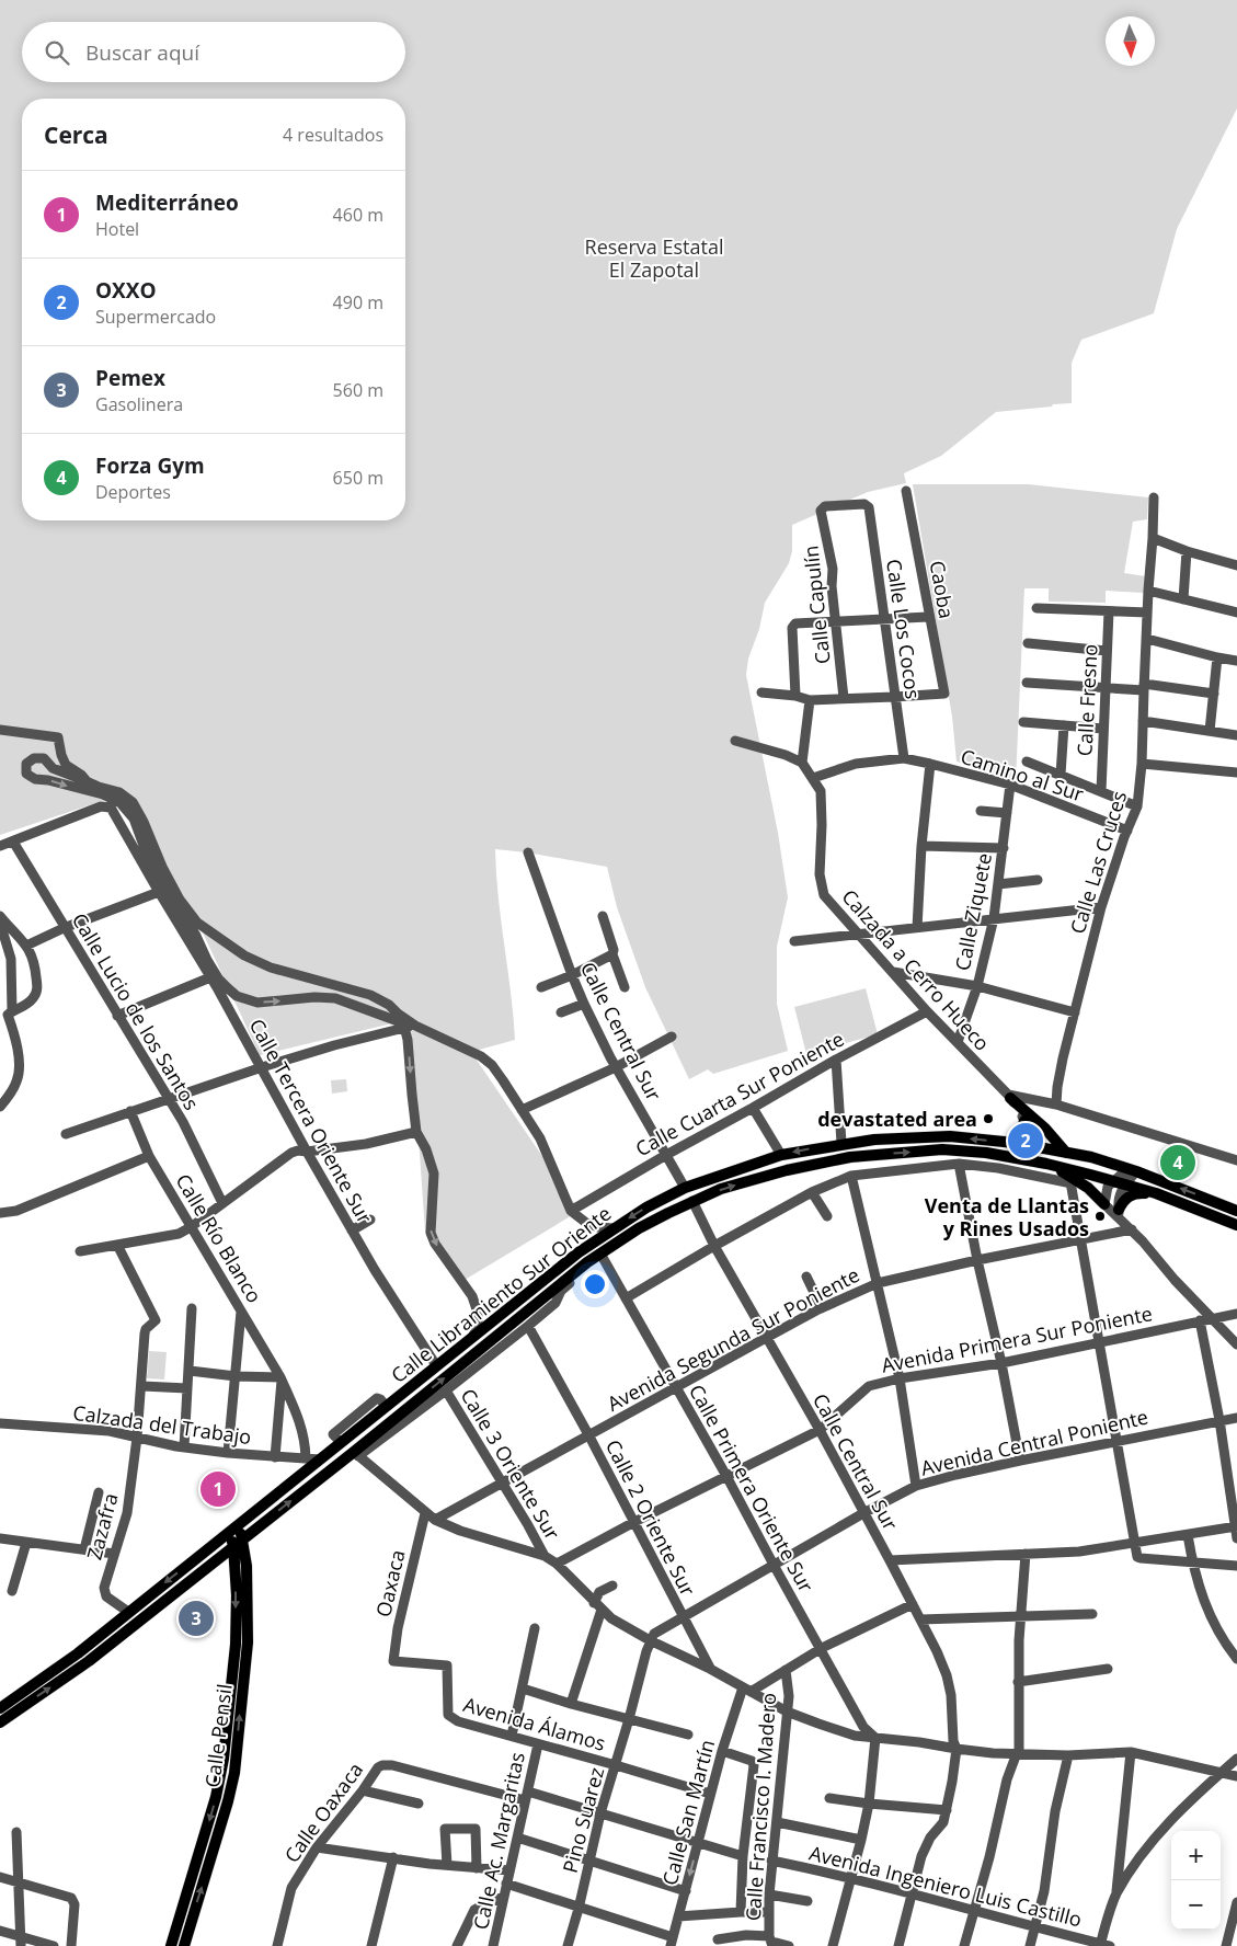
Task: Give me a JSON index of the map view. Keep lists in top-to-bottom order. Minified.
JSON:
{"streets":{"main road":["Calle Libramiento Sur Oriente","Calle Pensil"],"street":["Caoba","Calle Capulín","Calle Los Cocos","Calle Fresno","Camino al Sur","Calle Las Cruces","Calle Ziquete","Calzada a Cerro Hueco","Calle Lucio de los Santos","Calle Central Sur","Calle Cuarta Sur Poniente","Calle Tercera Oriente Sur","Calle Río Blanco","Avenida Segunda Sur Poniente","Avenida Primera Sur Poniente","Calzada del Trabajo","Avenida Central Poniente","Calle 3 Oriente Sur","Calle Primera Oriente Sur","Calle 2 Oriente Sur","Zazafra","Oaxaca","Avenida Álamos","Calle Francisco I. Madero","Calle Oaxaca","Calle San Martín","Pino Suarez","Calle Ac. Margaritas","Avenida Ingeniero Luis Castillo"]},"crossings":[["Caoba","Calle Los Cocos"],["Calle Capulín","Calle Los Cocos"],["Calle Los Cocos","Camino al Sur"],["Camino al Sur","Calle Las Cruces"],["Camino al Sur","Calle Ziquete"],["Camino al Sur","Calzada a Cerro Hueco"],["Calle Ziquete","Calzada a Cerro Hueco"],["Calzada a Cerro Hueco","Calle Cuarta Sur Poniente"],["Calzada a Cerro Hueco","Calle Libramiento Sur Oriente"],["Calle Lucio de los Santos","Calle Tercera Oriente Sur"],["Calle Central Sur","Calle Cuarta Sur Poniente"],["Calle Central Sur","Calle Libramiento Sur Oriente"],["Calle Central Sur","Avenida Segunda Sur Poniente"],["Calle Central Sur","Avenida Primera Sur Poniente"],["Calle Central Sur","Avenida Central Poniente"],["Calle Tercera Oriente Sur","Calle Libramiento Sur Oriente"],["Calle Río Blanco","Calzada del Trabajo"],["Calle Libramiento Sur Oriente","Calzada del Trabajo"],["Calle Libramiento Sur Oriente","Calle Primera Oriente Sur"],["Calle Libramiento Sur Oriente","Zazafra"],["Calle Libramiento Sur Oriente","Calle Pensil"],["Avenida Segunda Sur Poniente","Calle 3 Oriente Sur"],["Avenida Segunda Sur Poniente","Calle Primera Oriente Sur"],["Avenida Segunda Sur Poniente","Calle 2 Oriente Sur"],["Avenida Primera Sur Poniente","Calle Primera Oriente Sur"],["Avenida Primera Sur Poniente","Calle 2 Oriente Sur"],["Calzada del Trabajo","Zazafra"],["Avenida Central Poniente","Calle Primera Oriente Sur"],["Avenida Central Poniente","Calle 2 Oriente Sur"],["Avenida Central Poniente","Pino Suarez"],["Oaxaca","Avenida Álamos"],["Avenida Álamos","Calle San Martín"],["Avenida Álamos","Pino Suarez"],["Avenida Álamos","Calle Ac. Margaritas"],["Calle Francisco I. Madero","Avenida Ingeniero Luis Castillo"],["Calle Oaxaca","Calle Ac. Margaritas"]],"parks":["Reserva Estatal El Zapotal"],"places":["devastated area","Venta de Llantas y Rines Usados"],"north":"bottom","page":{"search":"Buscar aquí","heading":["Cerca","4 resultados"],"list":[{"mark":"1","name":"Mediterráneo","note":"Hotel","value":"460 m"},{"mark":"2","name":"OXXO","note":"Supermercado","value":"490 m"},{"mark":"3","name":"Pemex","note":"Gasolinera","value":"560 m"},{"mark":"4","name":"Forza Gym","note":"Deportes","value":"650 m"}],"pins":["2","4","1","3"],"map_buttons":["+","−"]}}
